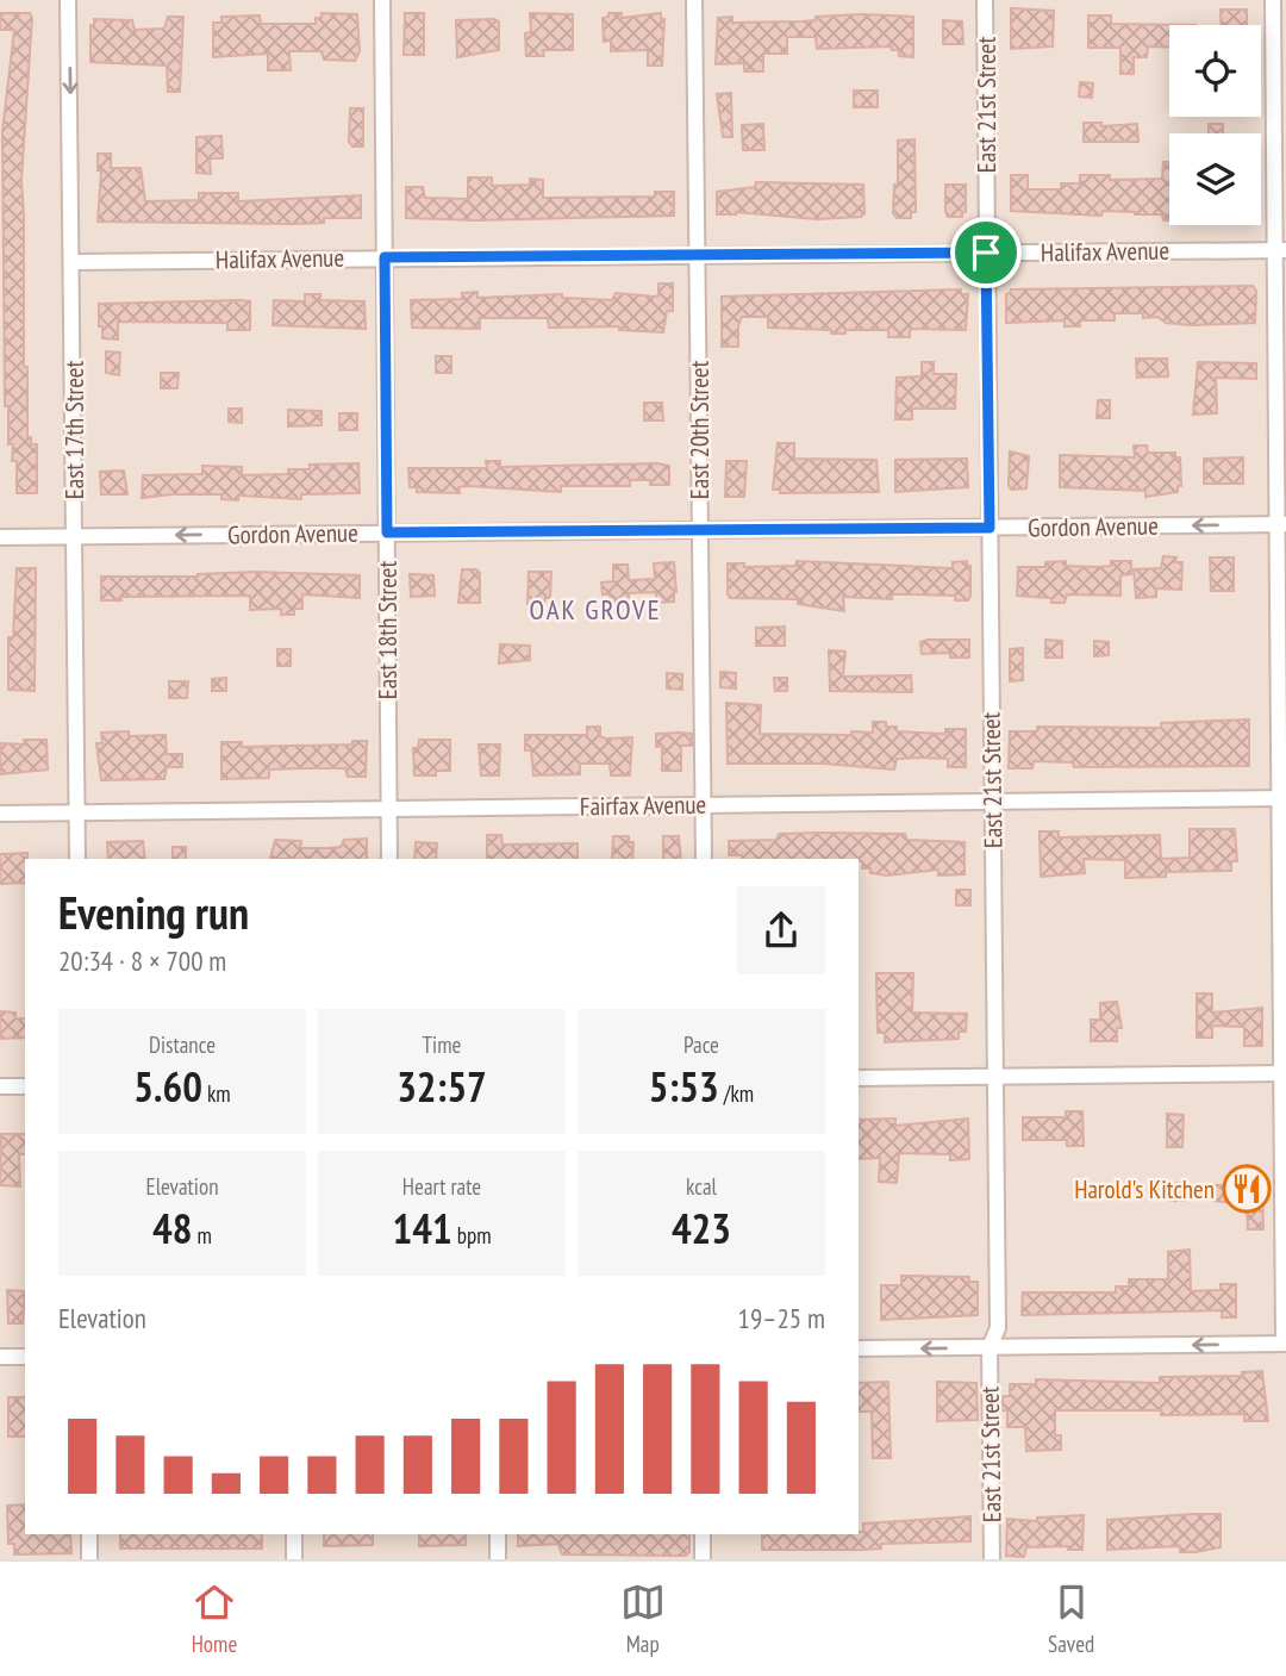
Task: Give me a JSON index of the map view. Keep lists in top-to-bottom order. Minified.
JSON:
{"streets":{"street":["East 21st Street","Halifax Avenue","East 17th Street","East 20th Street","Gordon Avenue","East 18th Street","Fairfax Avenue"]},"crossings":[["East 21st Street","Halifax Avenue"],["East 21st Street","Gordon Avenue"],["East 21st Street","Fairfax Avenue"],["Halifax Avenue","East 17th Street"],["Halifax Avenue","East 20th Street"],["Halifax Avenue","East 18th Street"],["East 17th Street","Gordon Avenue"],["East 17th Street","Fairfax Avenue"],["East 20th Street","Gordon Avenue"],["East 20th Street","Fairfax Avenue"],["Gordon Avenue","East 18th Street"],["East 18th Street","Fairfax Avenue"]],"one_way":["Gordon Avenue"],"districts":["OAK GROVE"],"places":{"restaurant":["Harold's Kitchen"]},"page":{"heading":["Evening run","20:34 · 8 × 700 m"],"stats":[["Distance","5.60 km"],["Time","32:57"],["Pace","5:53 /km"],["Elevation","48 m"],["Heart rate","141 bpm"],["kcal","423"]],"chart":["Elevation","19–25 m"],"tabs":["Home","Map","Saved"]}}
